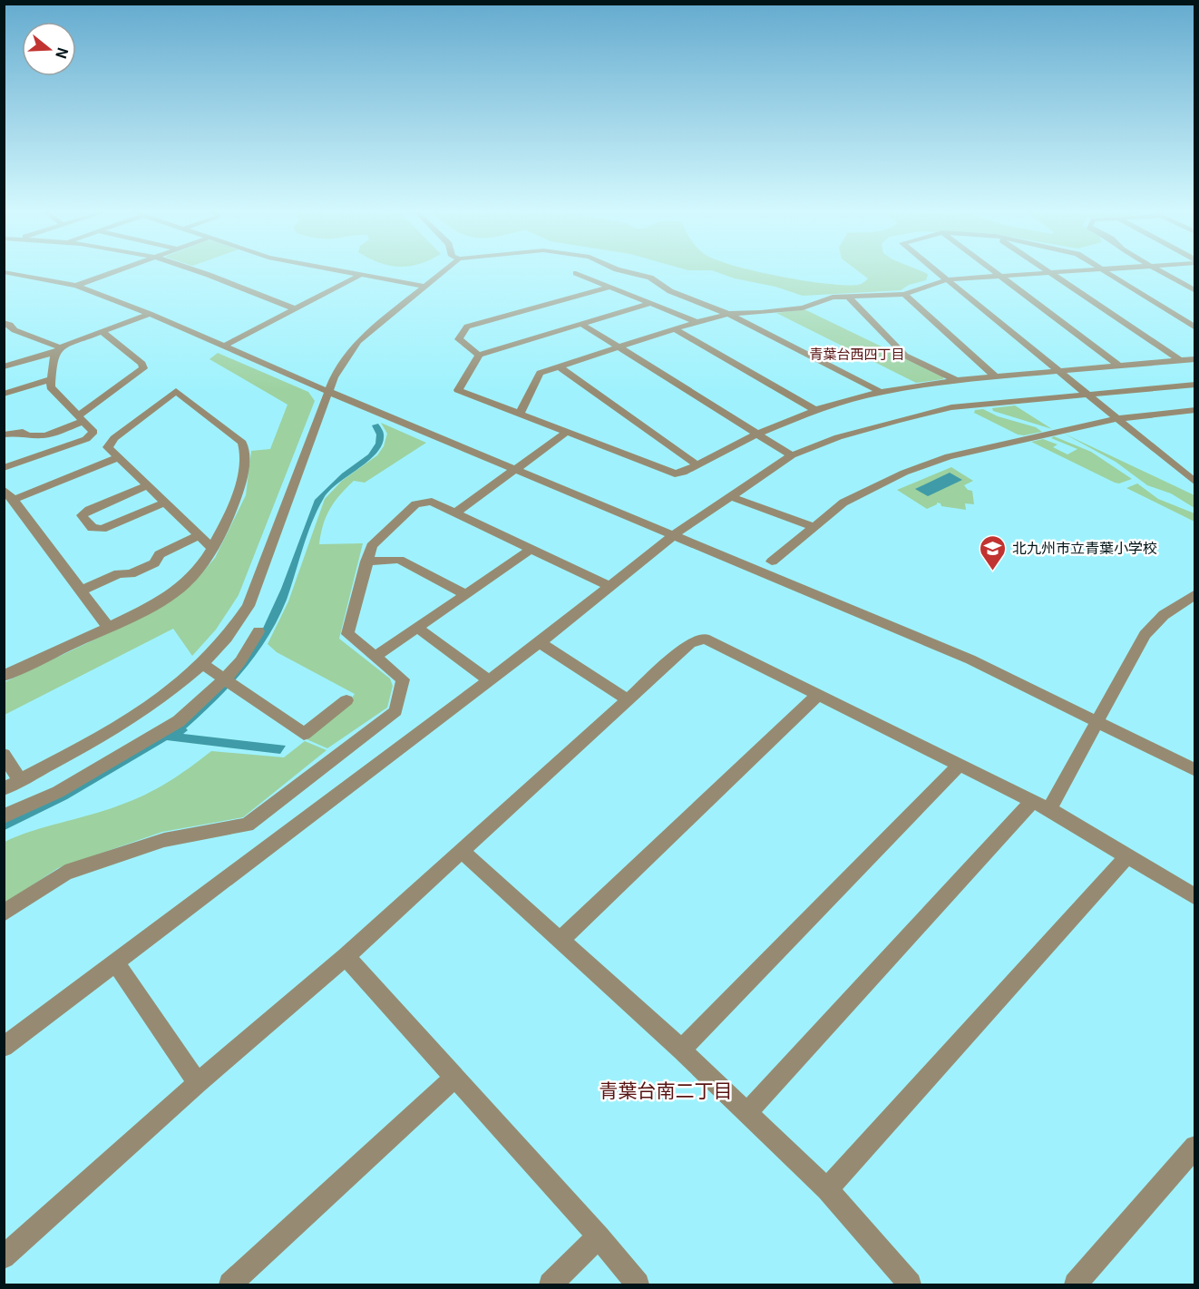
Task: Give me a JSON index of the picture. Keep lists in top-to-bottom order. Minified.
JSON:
{"districts":["青葉台西四丁目","青葉台南二丁目"],"places":{"school or university":["北九州市立青葉小学校"]},"north":"right"}
